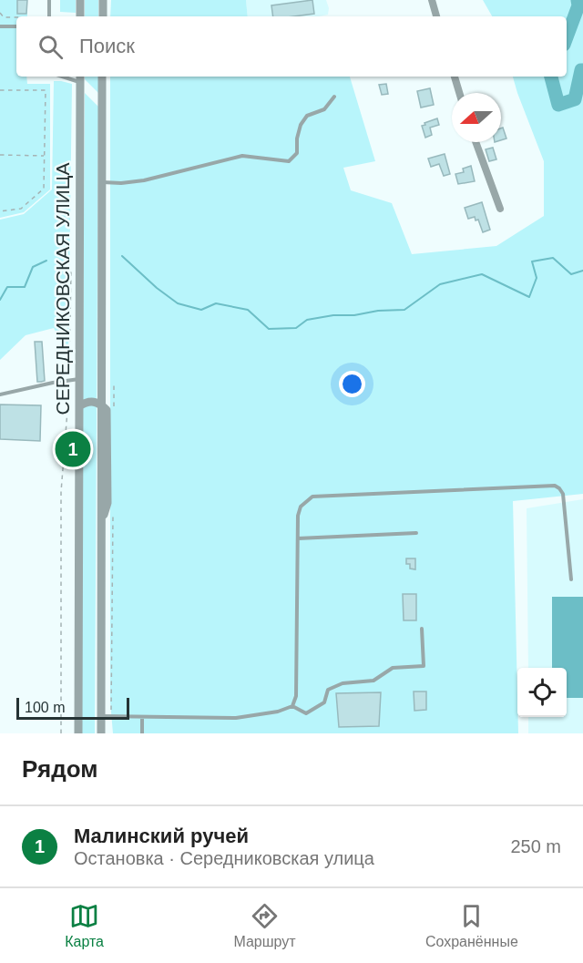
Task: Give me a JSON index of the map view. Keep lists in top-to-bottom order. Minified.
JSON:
{"streets":{"street":["СЕРЕДНИКОВСКАЯ УЛИЦА"]},"scale_bar":"100 m","north":"left","page":{"search":"Поиск","pins":"1","scale":"100 m","heading":"Рядом","list":[{"mark":"1","name":"Малинский ручей","note":"Остановка · Середниковская улица","value":"250 m"}],"nav":["Карта","Маршрут","Сохранённые"]}}
